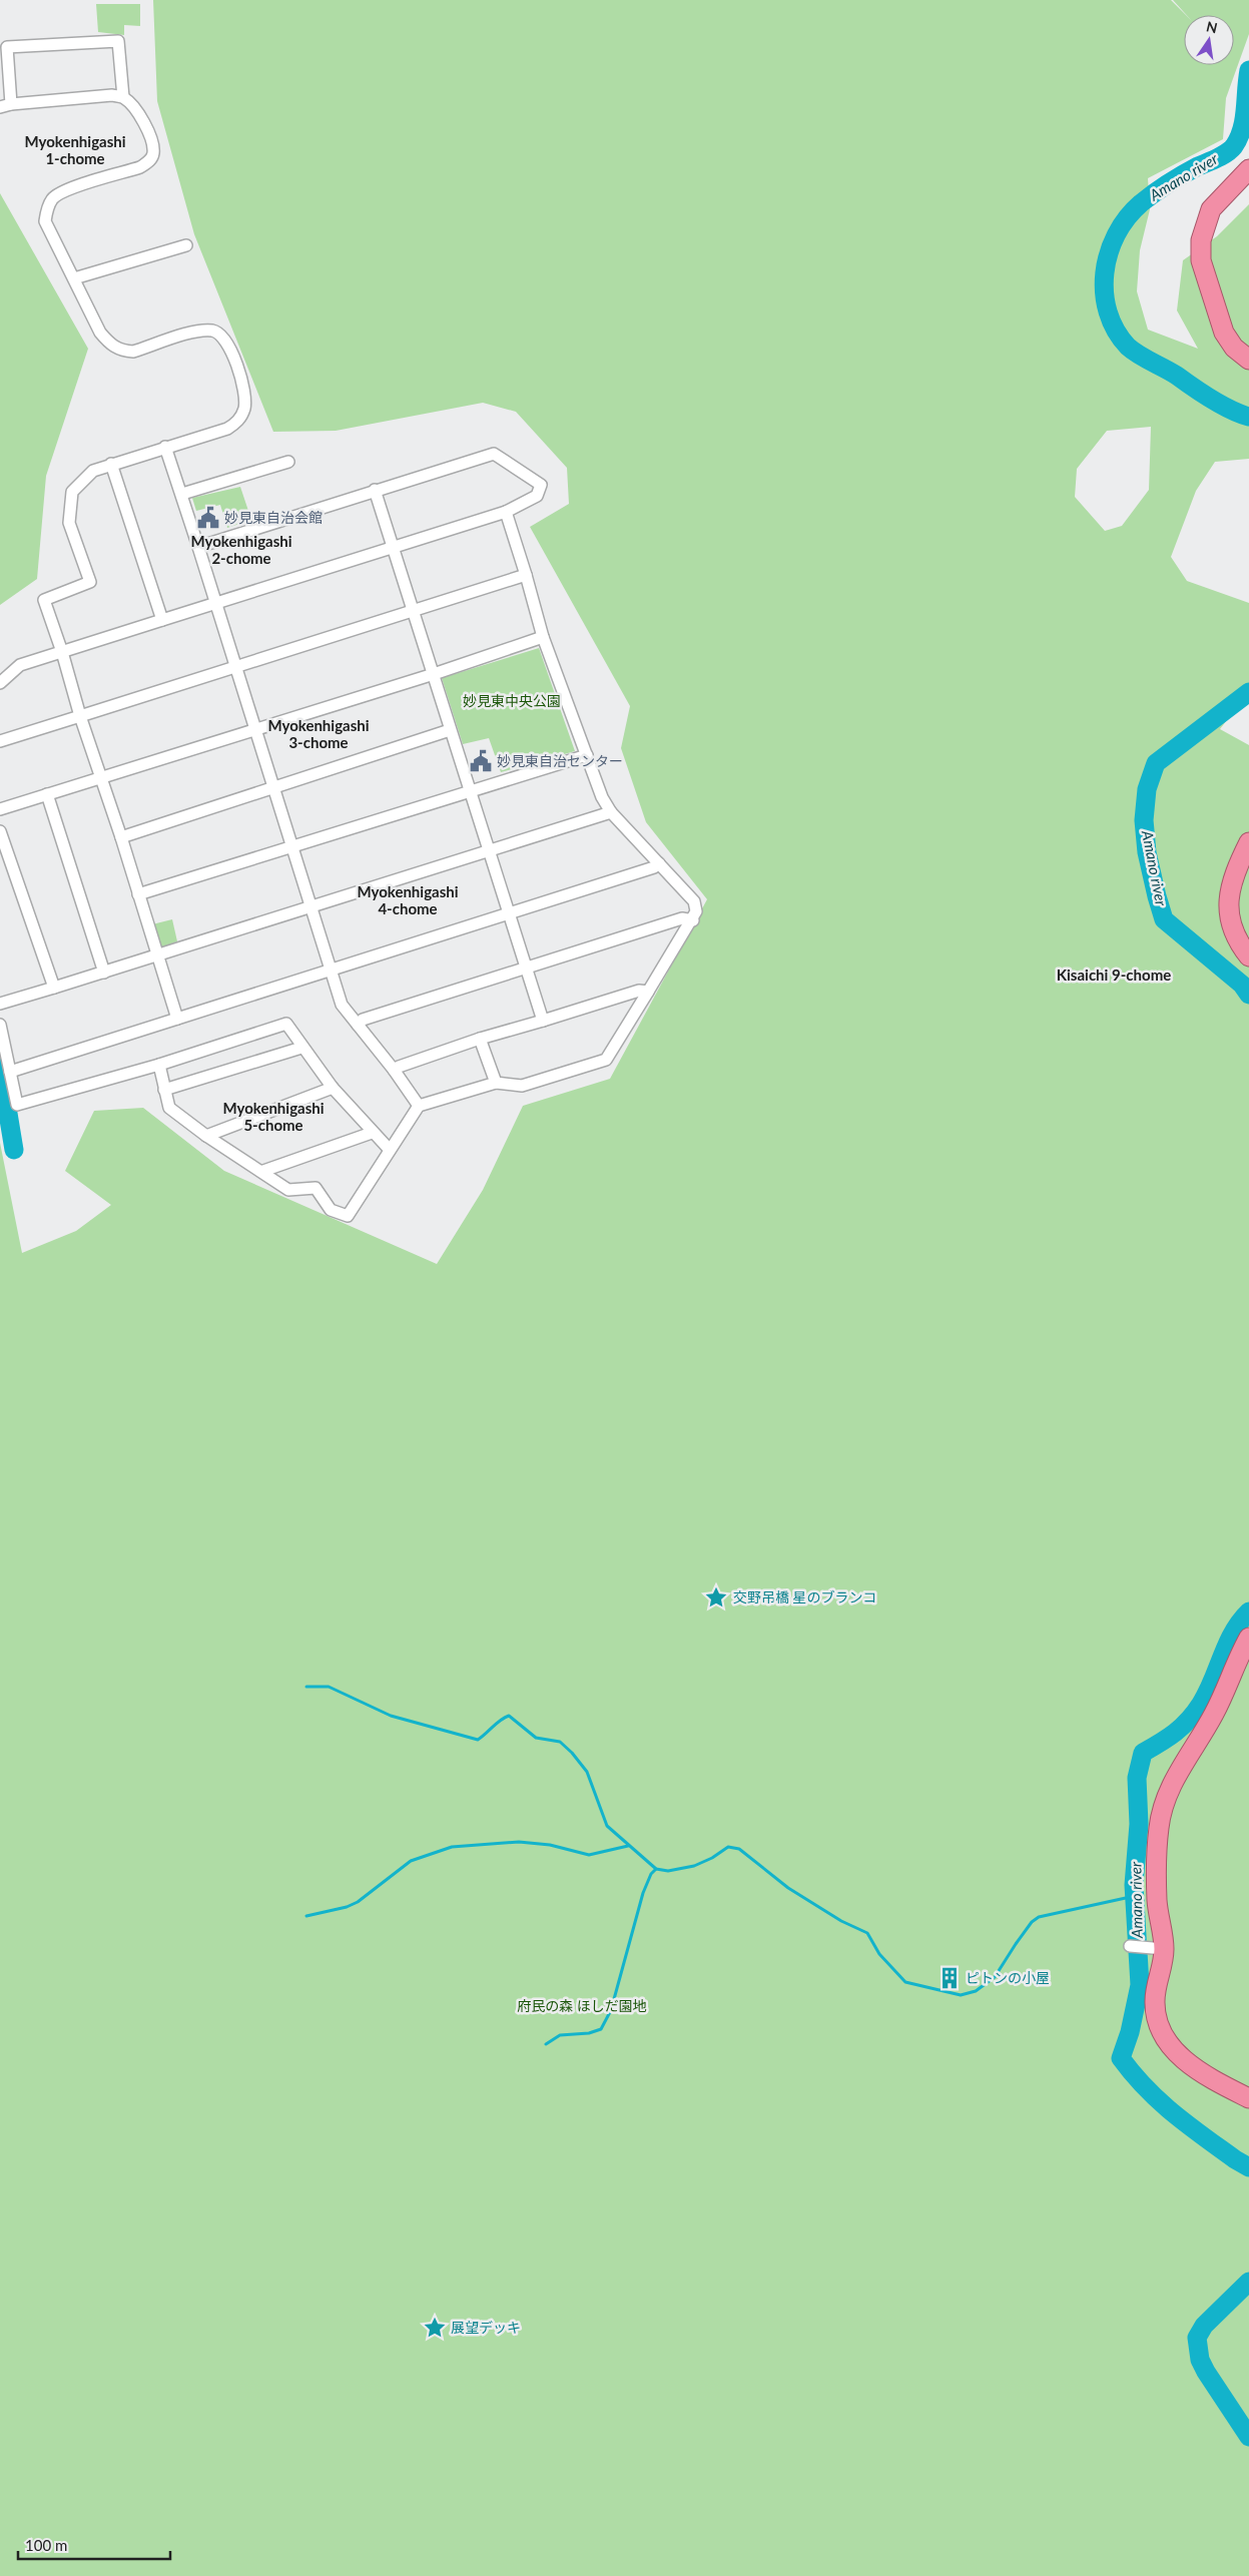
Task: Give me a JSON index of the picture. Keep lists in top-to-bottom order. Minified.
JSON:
{"districts":["Myokenhigashi 1-chome","Myokenhigashi 2-chome","Myokenhigashi 3-chome","Myokenhigashi 4-chome","Kisaichi 9-chome","Myokenhigashi 5-chome"],"water":["Amano river"],"parks":["妙見東中央公園","府民の森 ほしだ園地"],"places":{"public building":["妙見東自治会館","妙見東自治センター"],"place":["交野吊橋 星のブランコ","展望デッキ"],"building":["ピトンの小屋"]},"scale_bar":"100 m","north":"top"}
